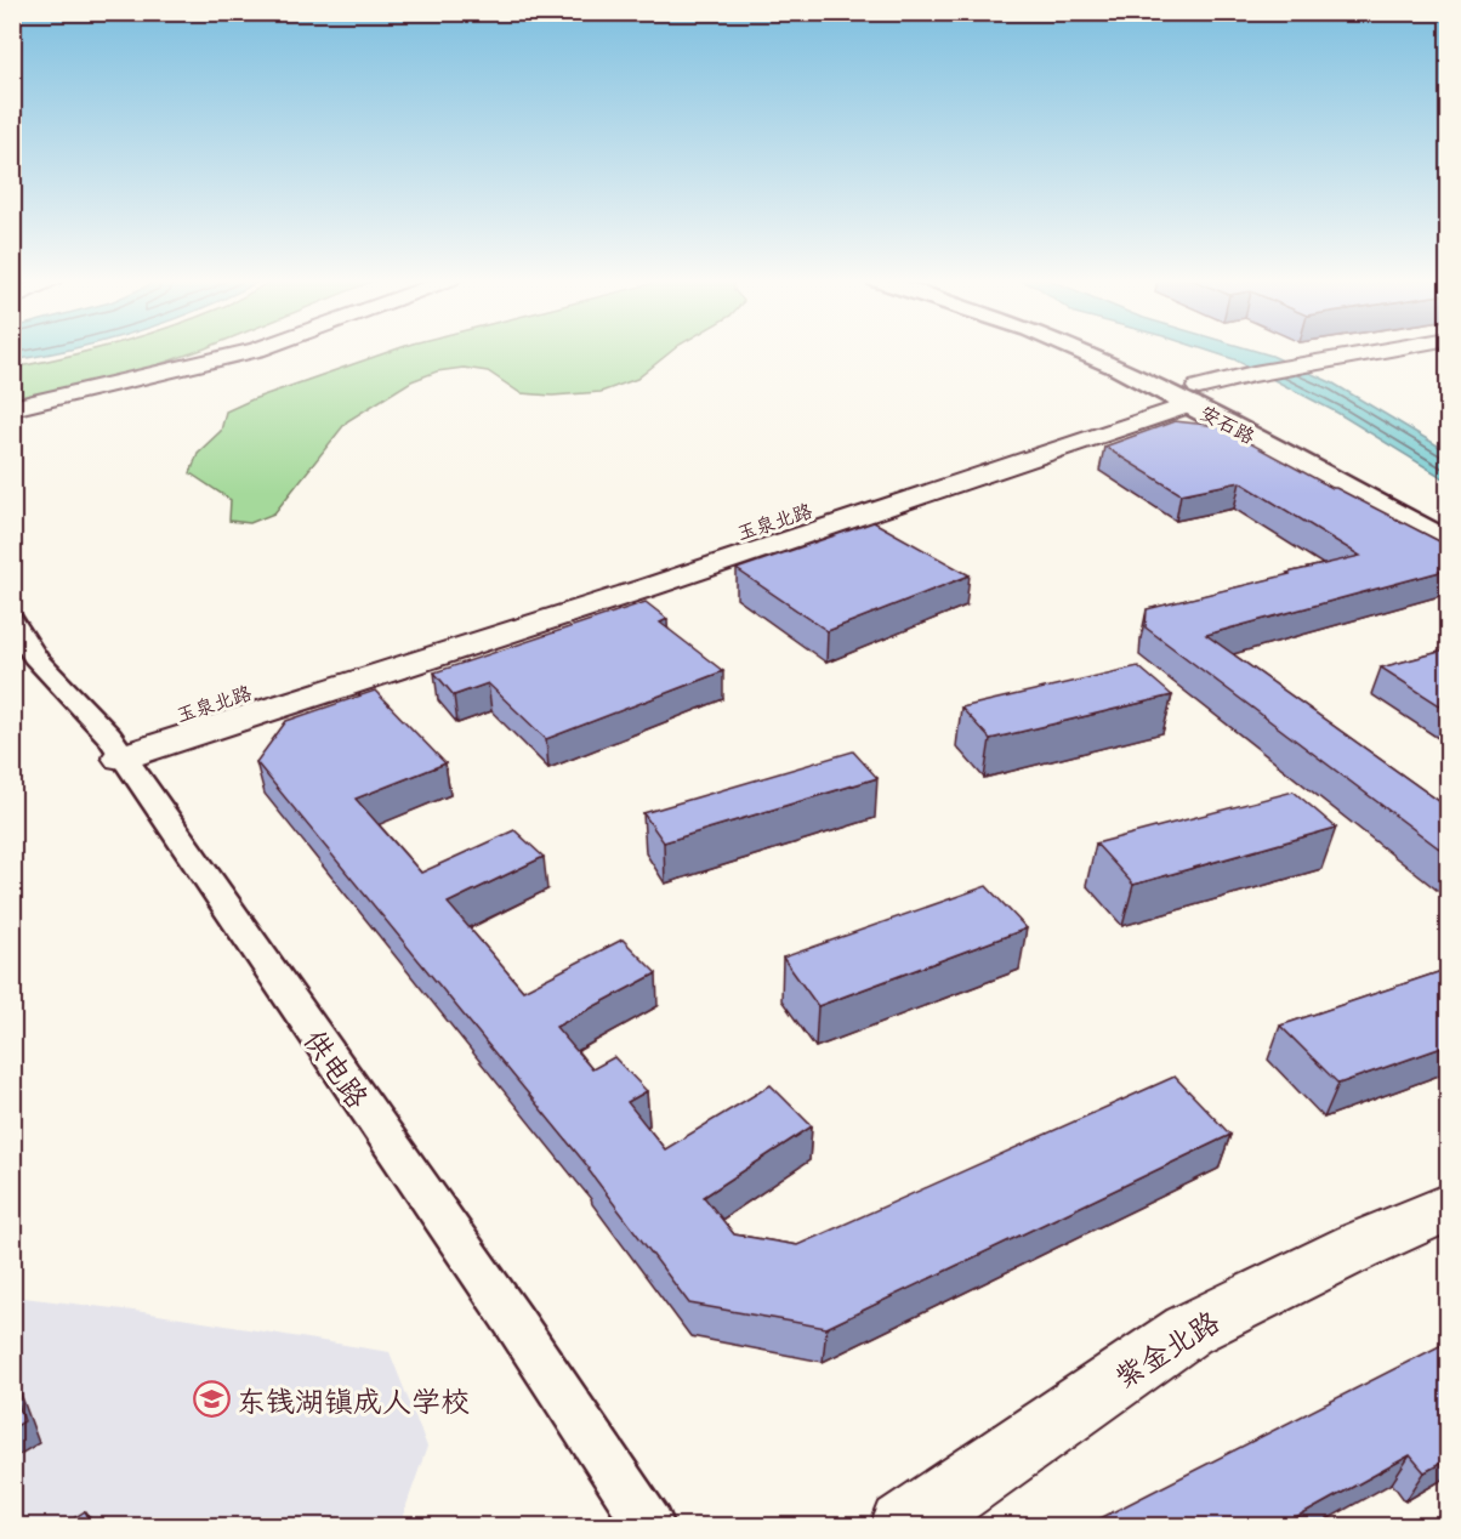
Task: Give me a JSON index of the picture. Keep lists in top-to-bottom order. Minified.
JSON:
{"streets":{"main road":["安石路"],"street":["玉泉北路","供电路","紫金北路"]},"crossings":[["安石路","玉泉北路"],["玉泉北路","供电路"]],"places":{"school or university":["东钱湖镇成人学校"]}}
